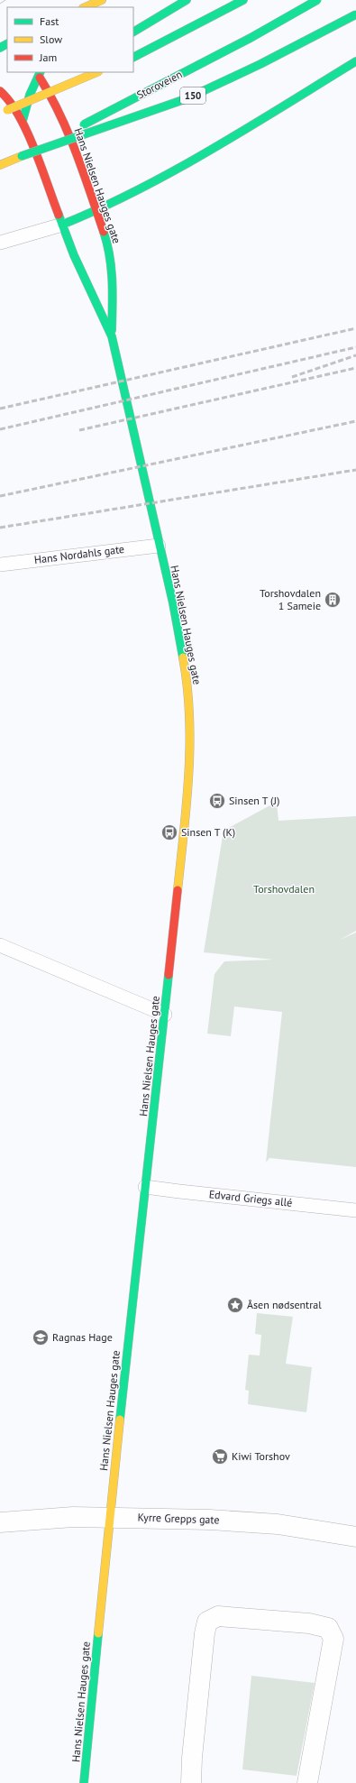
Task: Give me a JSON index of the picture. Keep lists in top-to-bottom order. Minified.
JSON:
{"streets":{"main road":["Storoveien","150","Hans Nielsen Hauges gate"],"street":["Kyrre Grepps gate"],"lane":["Hans Nordahls gate","Edvard Griegs allé"]},"crossings":[["Storoveien","150"],["Hans Nielsen Hauges gate","Hans Nordahls gate"],["Hans Nielsen Hauges gate","Edvard Griegs allé"],["Hans Nielsen Hauges gate","Kyrre Grepps gate"]],"parks":["Torshovdalen"],"places":{"building":["Torshovdalen 1 Sameie"],"bus stop":["Sinsen T (J)","Sinsen T (K)"],"place":["Åsen nødsentral"],"school or university":["Ragnas Hage"],"supermarket":["Kiwi Torshov"]},"legend":["Fast","Slow","Jam"]}
